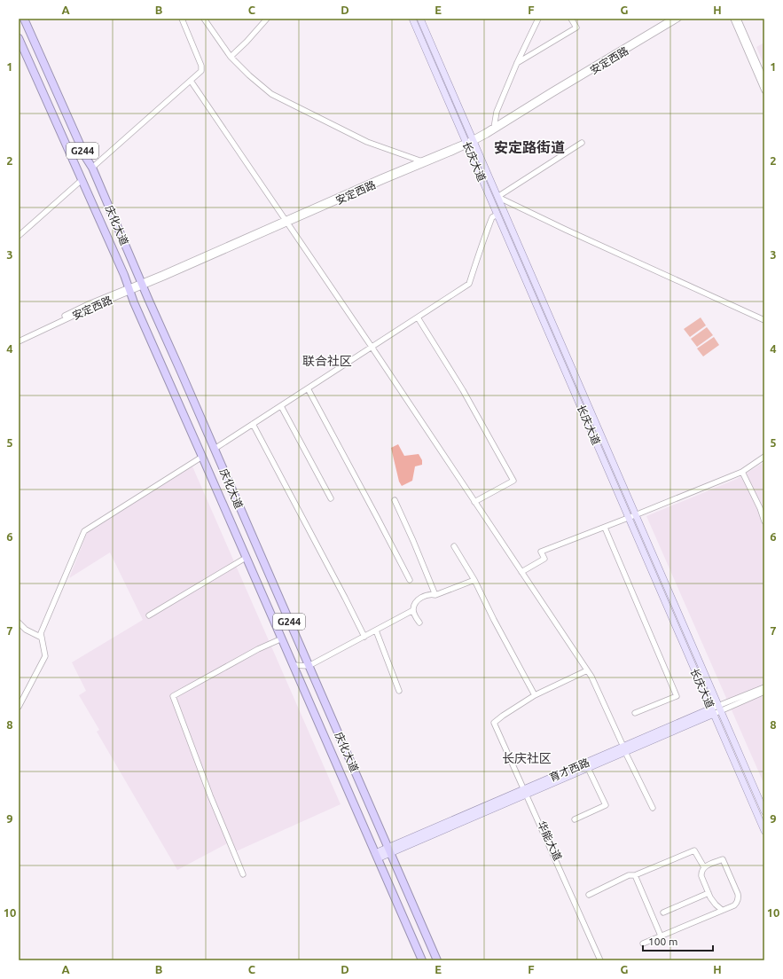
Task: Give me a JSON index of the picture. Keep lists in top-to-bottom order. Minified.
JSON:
{"streets":{"highway":["G244","庆化大道"],"main road":["长庆大道","育才西路"],"street":["安定西路","华能大道"]},"crossings":[["安定西路","长庆大道"],["安定西路","庆化大道"],["长庆大道","育才西路"],["庆化大道","育才西路"],["育才西路","华能大道"]],"districts":["安定路街道","联合社区","长庆社区"],"scale_bar":"100 m","grid":{"columns":["A","B","C","D","E","F","G","H"],"rows":["1","2","3","4","5","6","7","8","9","10"]}}
